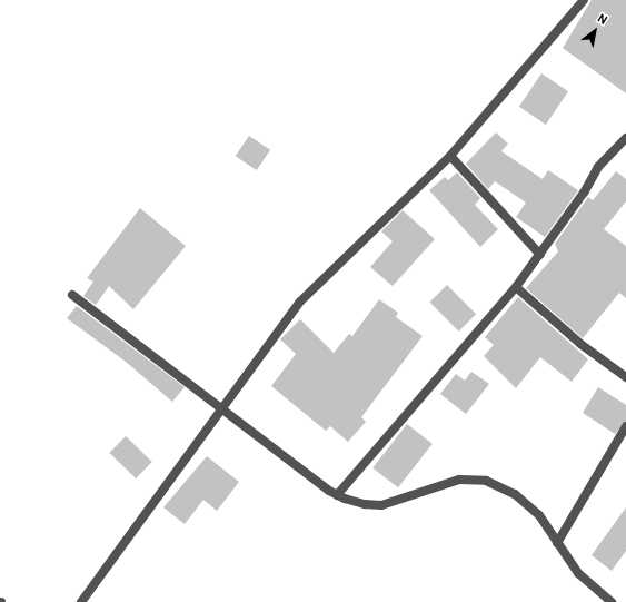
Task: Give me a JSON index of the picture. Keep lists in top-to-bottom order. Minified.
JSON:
{"north":"top right"}
